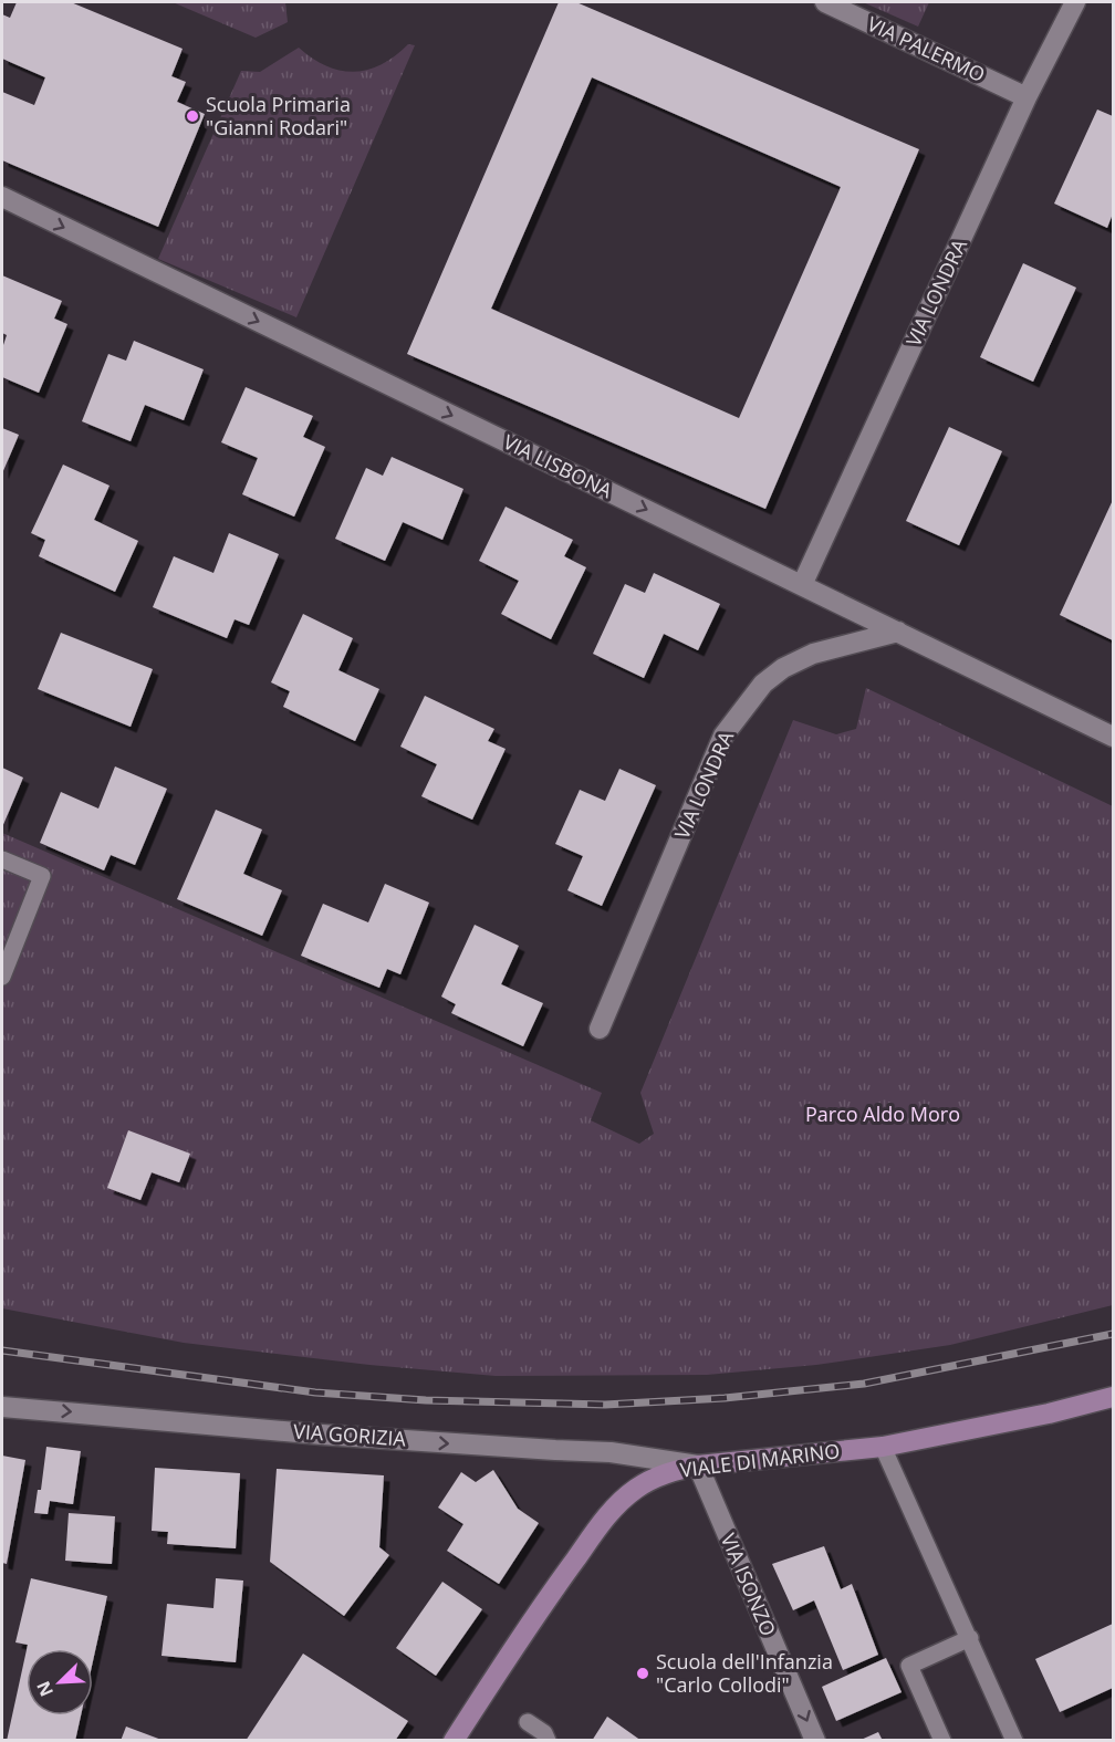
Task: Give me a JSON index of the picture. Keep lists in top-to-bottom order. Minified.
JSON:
{"streets":{"street":["VIA PALERMO","VIA LONDRA","VIA LISBONA","VIA GORIZIA","VIALE DI MARINO","VIA ISONZO"]},"crossings":[["VIA PALERMO","VIA LONDRA"],["VIA LONDRA","VIA LISBONA"],["VIA GORIZIA","VIALE DI MARINO"],["VIA GORIZIA","VIA ISONZO"],["VIALE DI MARINO","VIA ISONZO"]],"one_way":["VIA LISBONA","VIA GORIZIA","VIA ISONZO"],"parks":["Parco Aldo Moro"],"places":["Scuola Primaria \"Gianni Rodari\"","Scuola dell'Infanzia \"Carlo Collodi\""],"north":"bottom left"}
